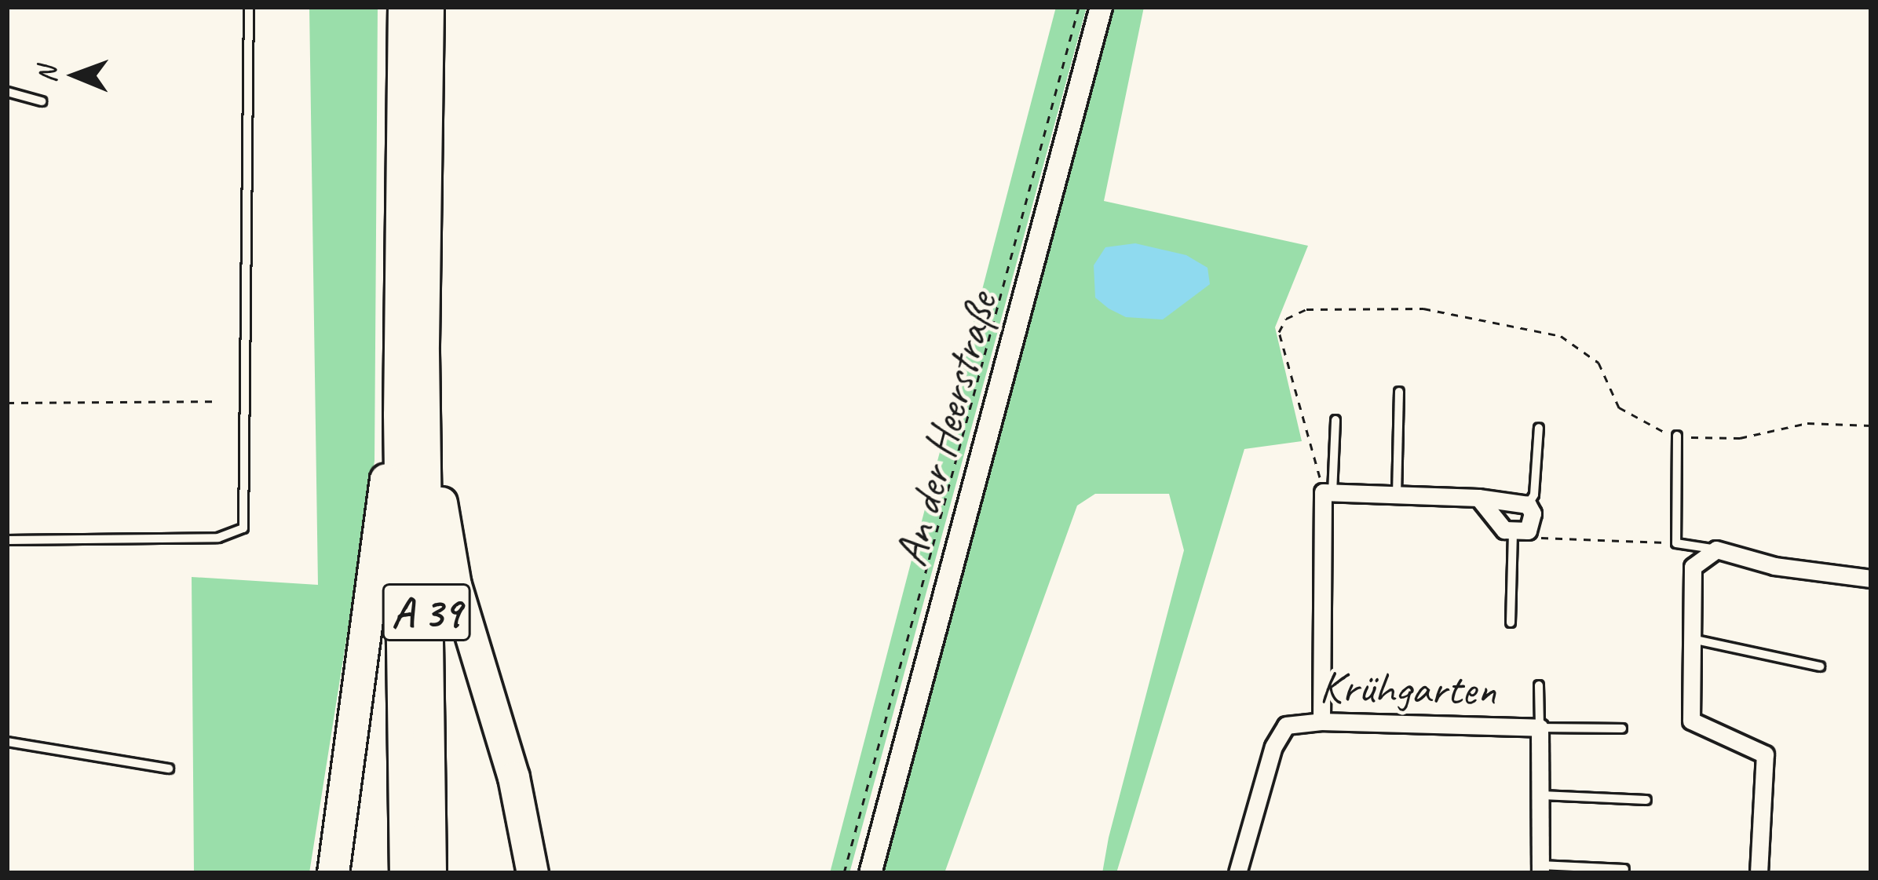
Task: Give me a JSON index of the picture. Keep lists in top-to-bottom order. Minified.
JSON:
{"streets":{"highway":["A 39"],"street":["An der Heerstraße","Krühgarten"]},"north":"left"}
